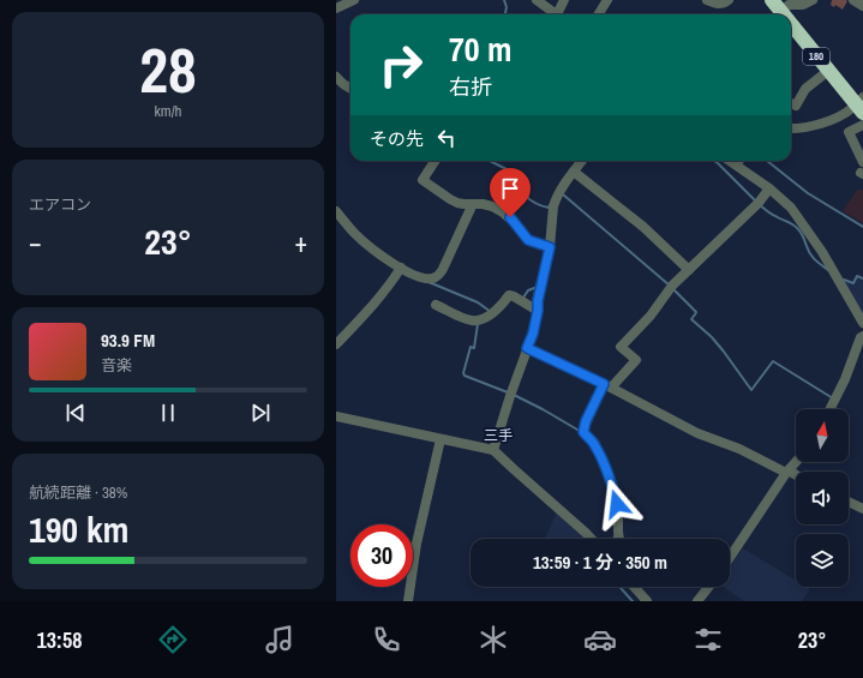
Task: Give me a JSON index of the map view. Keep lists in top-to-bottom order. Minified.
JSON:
{"streets":{"highway":["180"]},"districts":["三手"],"north":"top","page":{"tile":[["28","km/h"],"エアコン",["航続距離 · 38%","190 km"]],"turn":["70 m","右折"],"then":"その先","heat":["−","23°","+"],"song":["93.9 FM","音楽"],"limit":"30","trip":"13:59 · 1 分 · 350 m","tabs":["13:58","23°"]}}
